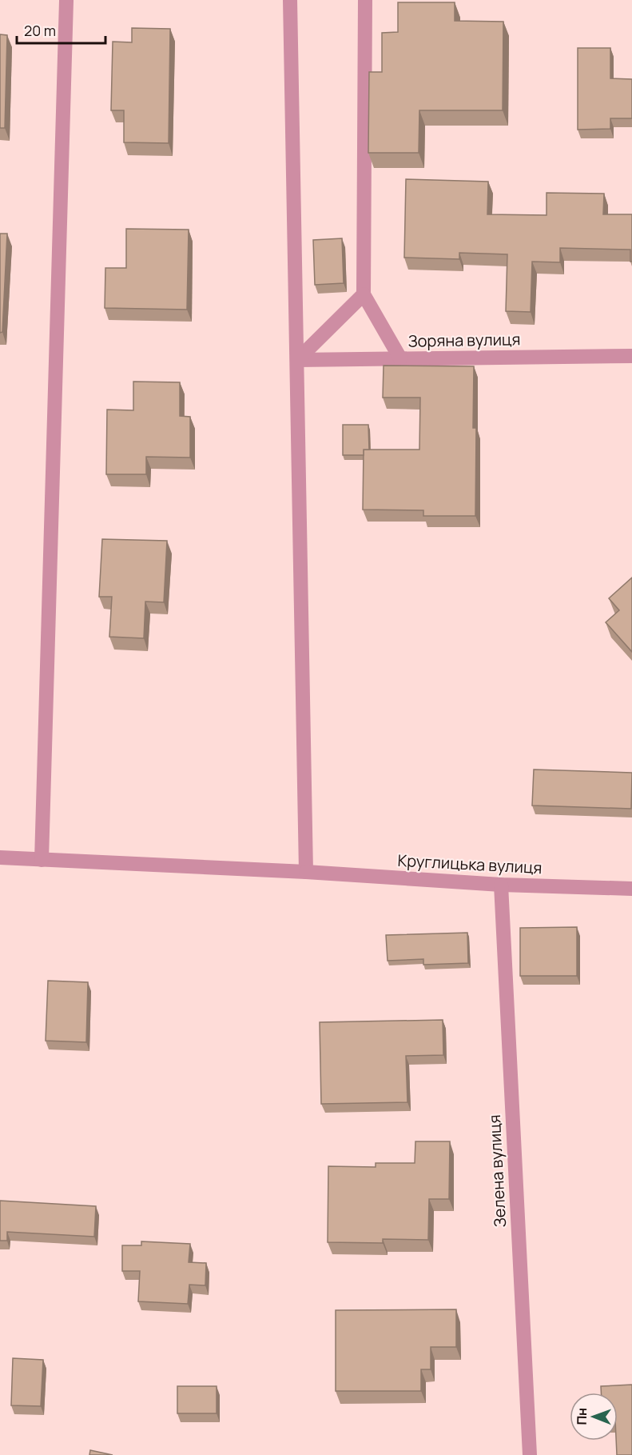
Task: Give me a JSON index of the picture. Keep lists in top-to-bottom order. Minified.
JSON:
{"streets":{"street":["Зоряна вулиця","Круглицька вулиця","Зелена вулиця"]},"crossings":[["Круглицька вулиця","Зелена вулиця"]],"scale_bar":"20 m","north":"left"}
